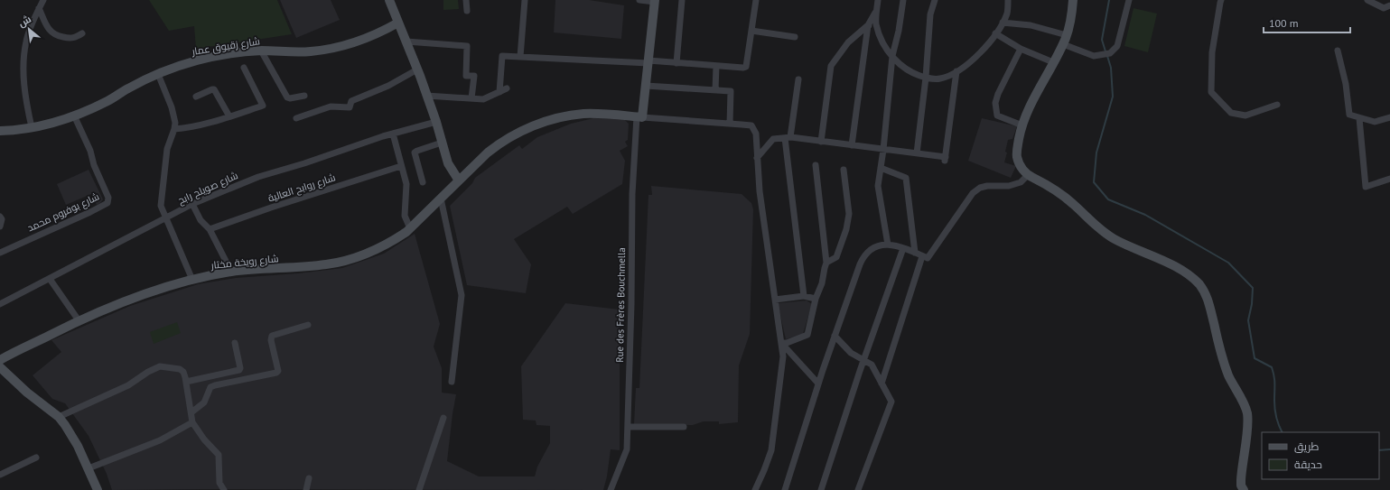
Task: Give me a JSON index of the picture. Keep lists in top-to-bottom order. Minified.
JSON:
{"streets":{"main road":["شارع زقيوق عمار","شارع رويخة مختار"],"street":["شارع صويلح رابح","شارع روابح العالية","شارع بوفروم محمد","Rue des Frères Bouchmella"]},"crossings":[["شارع زقيوق عمار","شارع بوفروم محمد"],["شارع رويخة مختار","Rue des Frères Bouchmella"]],"legend":["طريق","حديقة"],"scale_bar":"100 m","north":"top left"}
